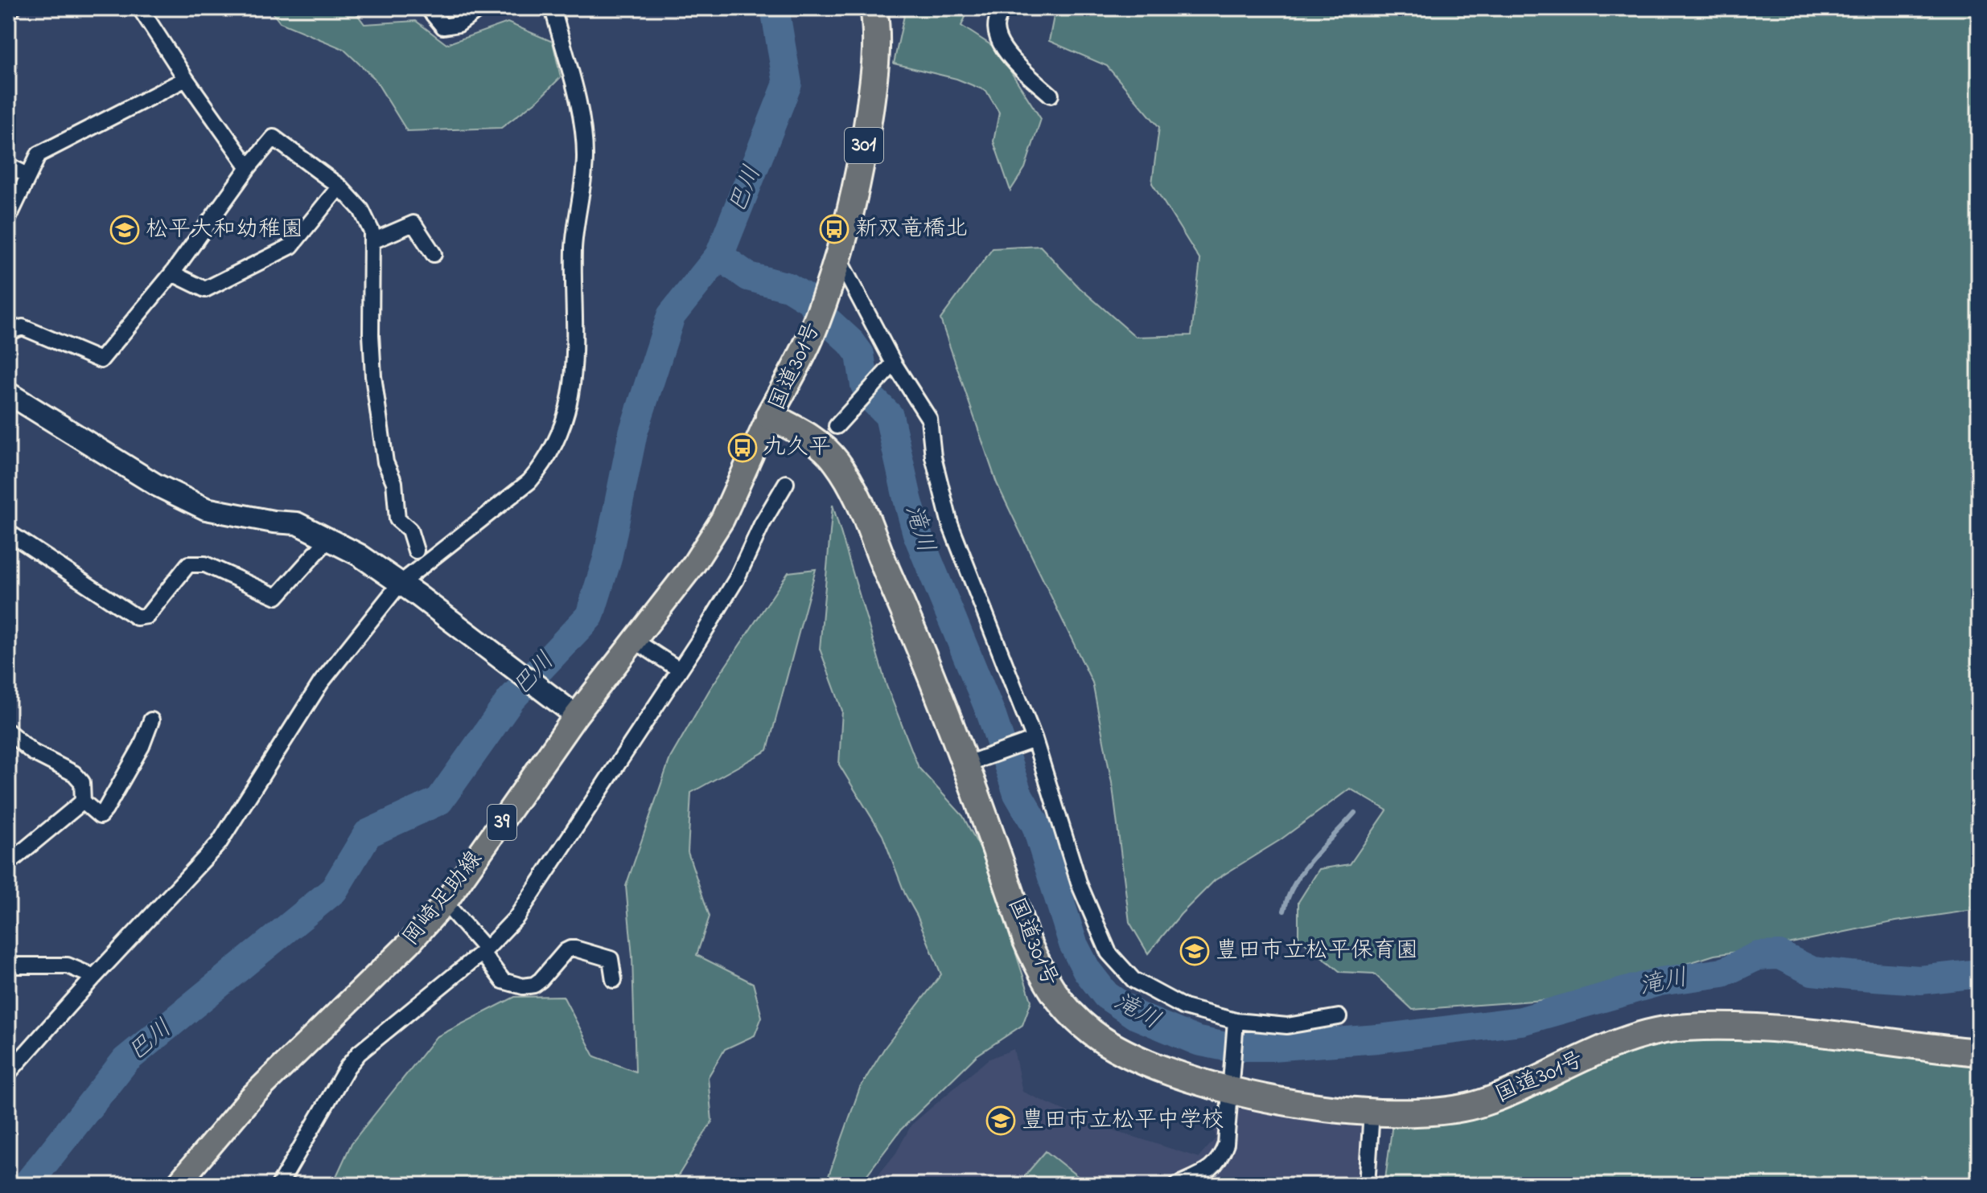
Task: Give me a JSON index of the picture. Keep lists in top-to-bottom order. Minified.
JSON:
{"streets":{"highway":["301","国道301号"],"main road":["39","岡崎足助線"]},"crossings":[["国道301号","岡崎足助線"]],"water":["巴川","滝川"],"places":{"bus stop":["新双竜橋北","九久平"],"school or university":["松平大和幼稚園","豊田市立松平保育園","豊田市立松平中学校"]}}
